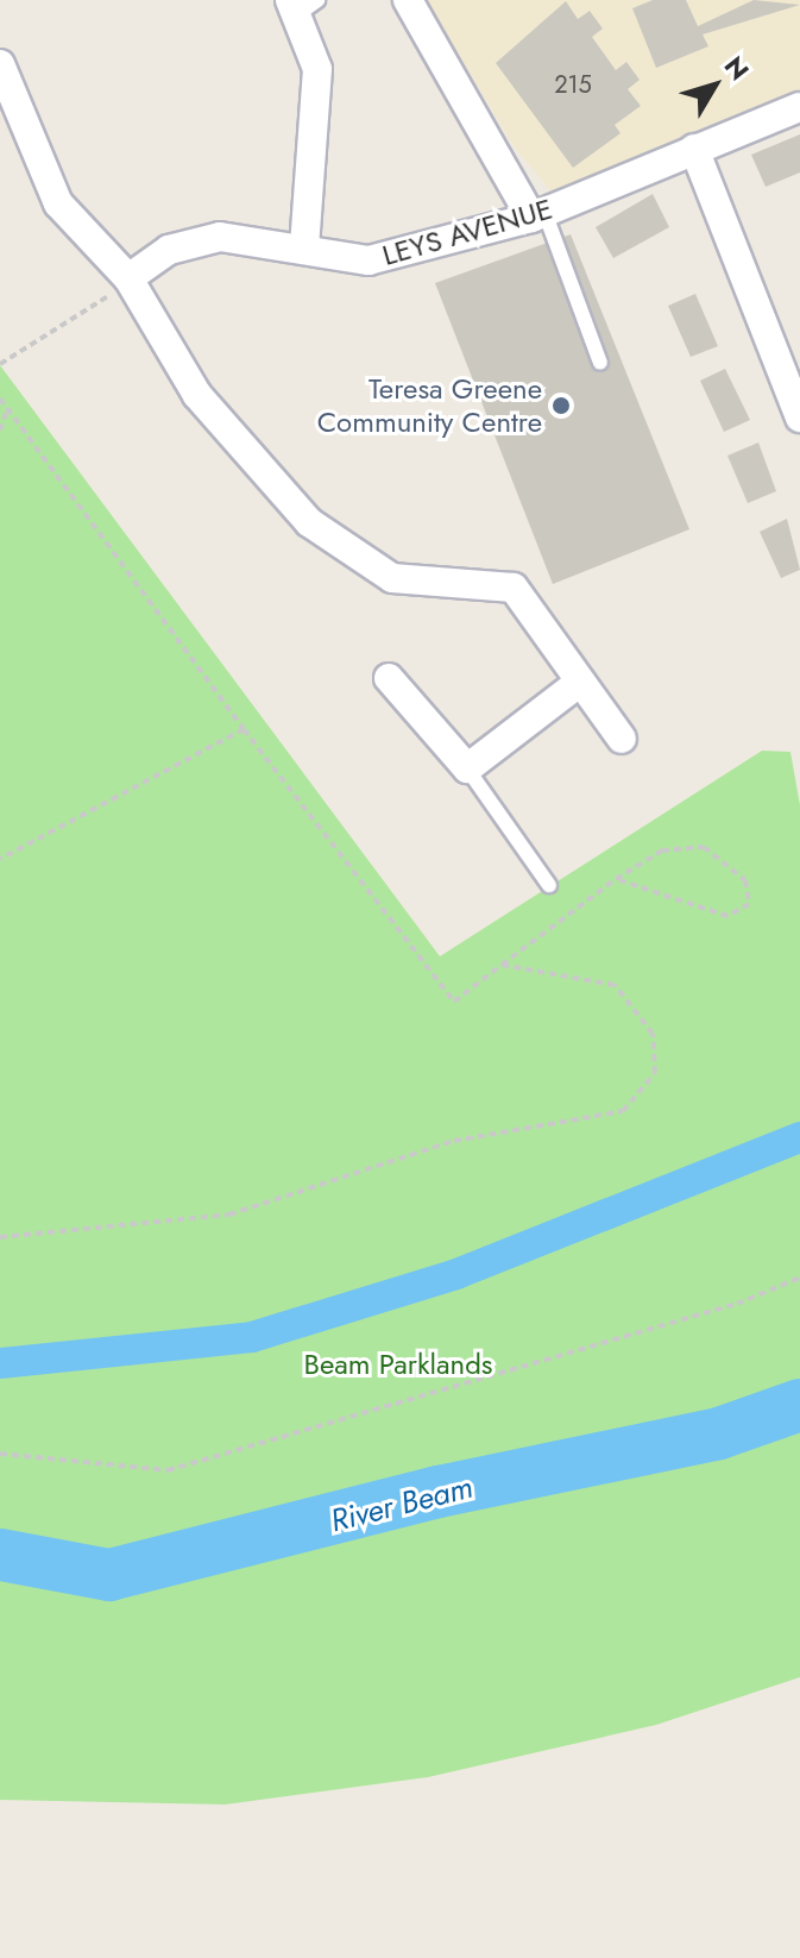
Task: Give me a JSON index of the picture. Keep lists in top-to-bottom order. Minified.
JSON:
{"streets":{"street":["LEYS AVENUE"]},"water":["River Beam"],"parks":["Beam Parklands"],"places":["Teresa Greene Community Centre"],"house_numbers":["215"],"north":"top right"}
